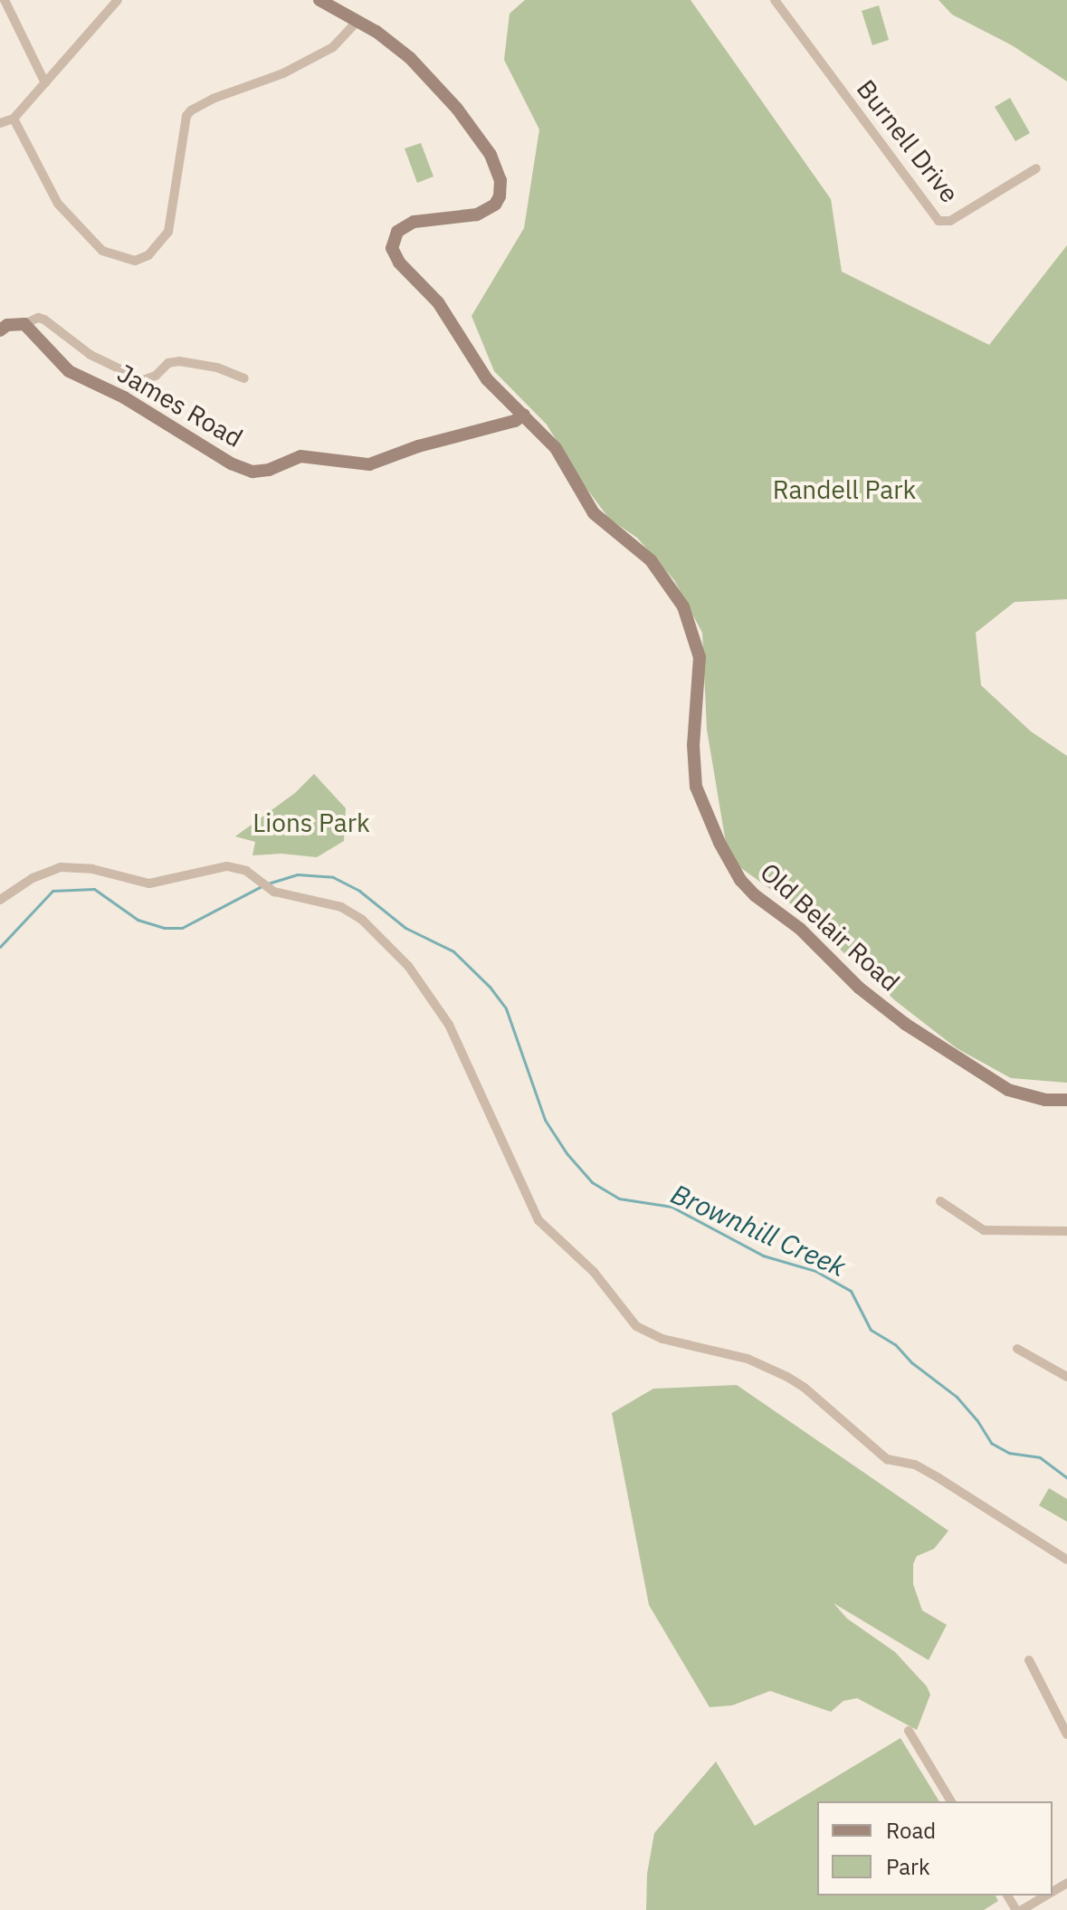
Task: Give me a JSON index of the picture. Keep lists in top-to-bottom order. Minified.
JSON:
{"streets":{"main road":["James Road","Old Belair Road"],"street":["Burnell Drive"]},"crossings":[["James Road","Old Belair Road"]],"water":["Brownhill Creek"],"parks":["Randell Park","Lions Park"],"legend":["Road","Park"]}
